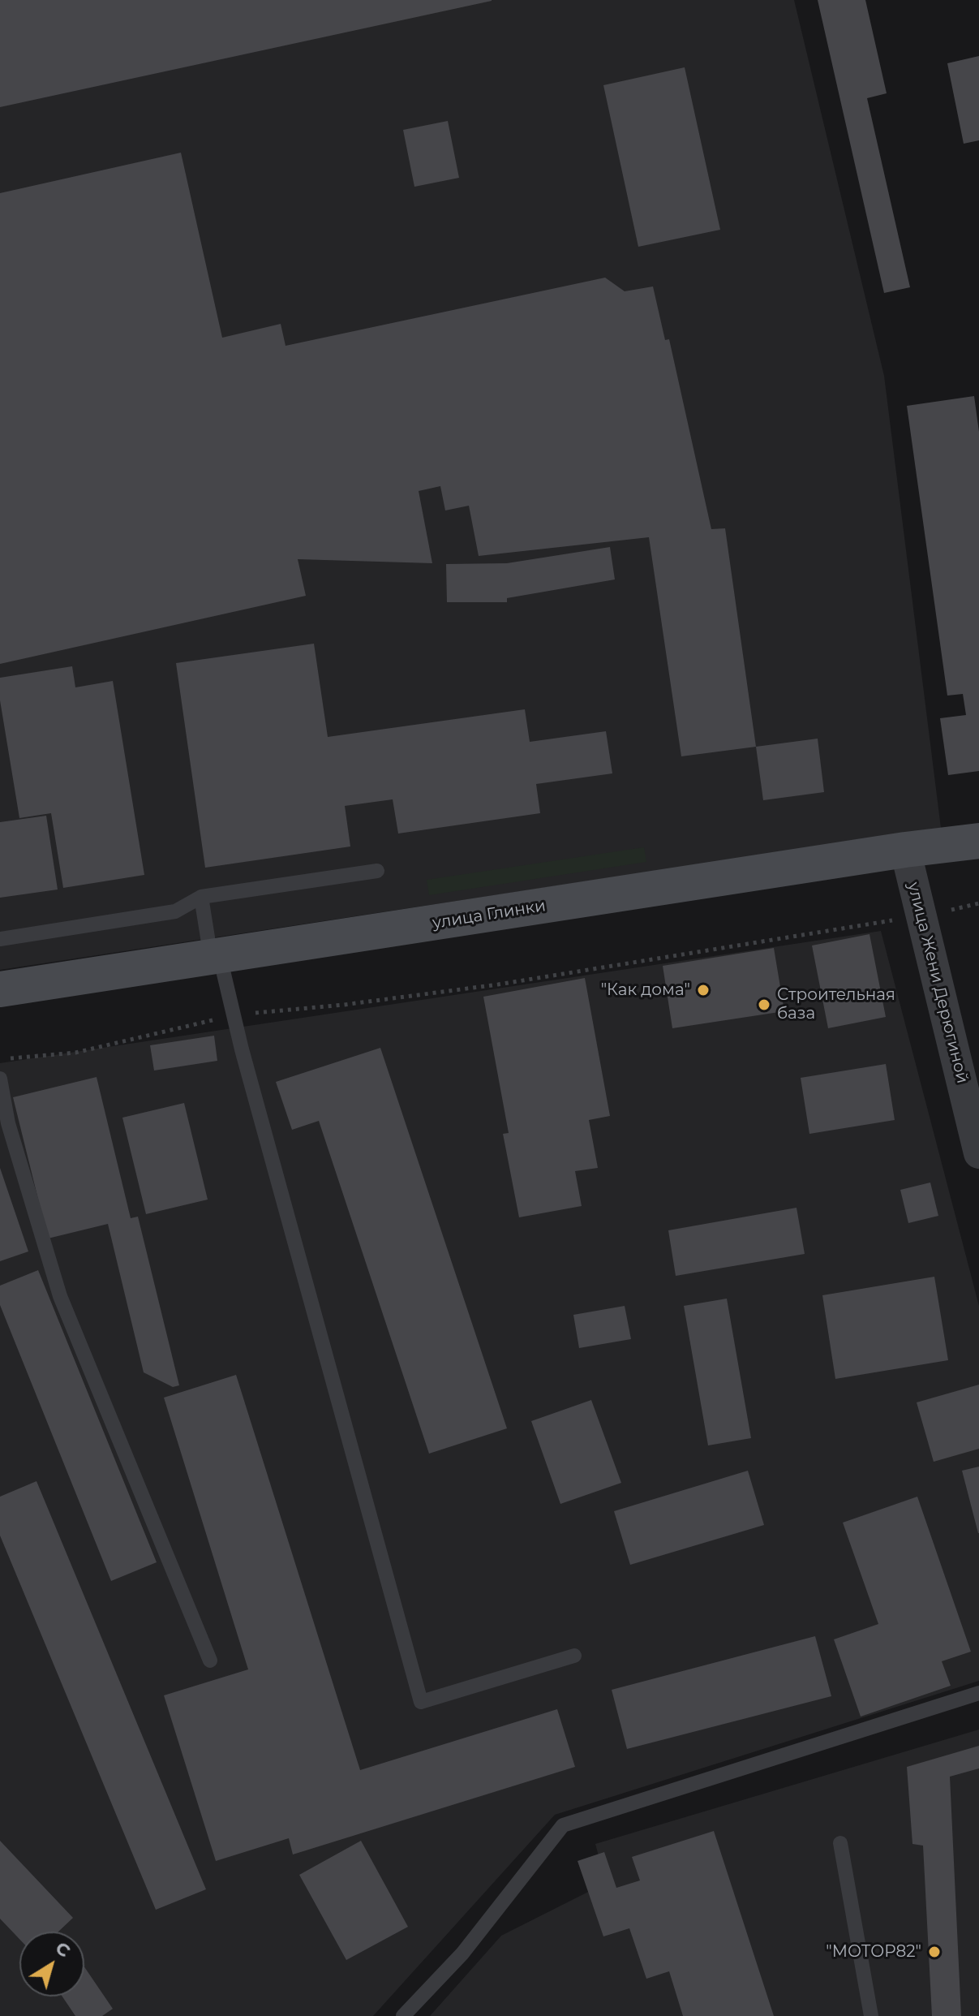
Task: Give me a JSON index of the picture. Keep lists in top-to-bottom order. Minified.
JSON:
{"streets":{"main road":["улица Глинки"],"street":["улица Жени Дерюгиной"]},"crossings":[["улица Глинки","улица Жени Дерюгиной"]],"places":["\"Как дома\"","Строительная база","\"МОТОР82\""],"north":"top right"}
